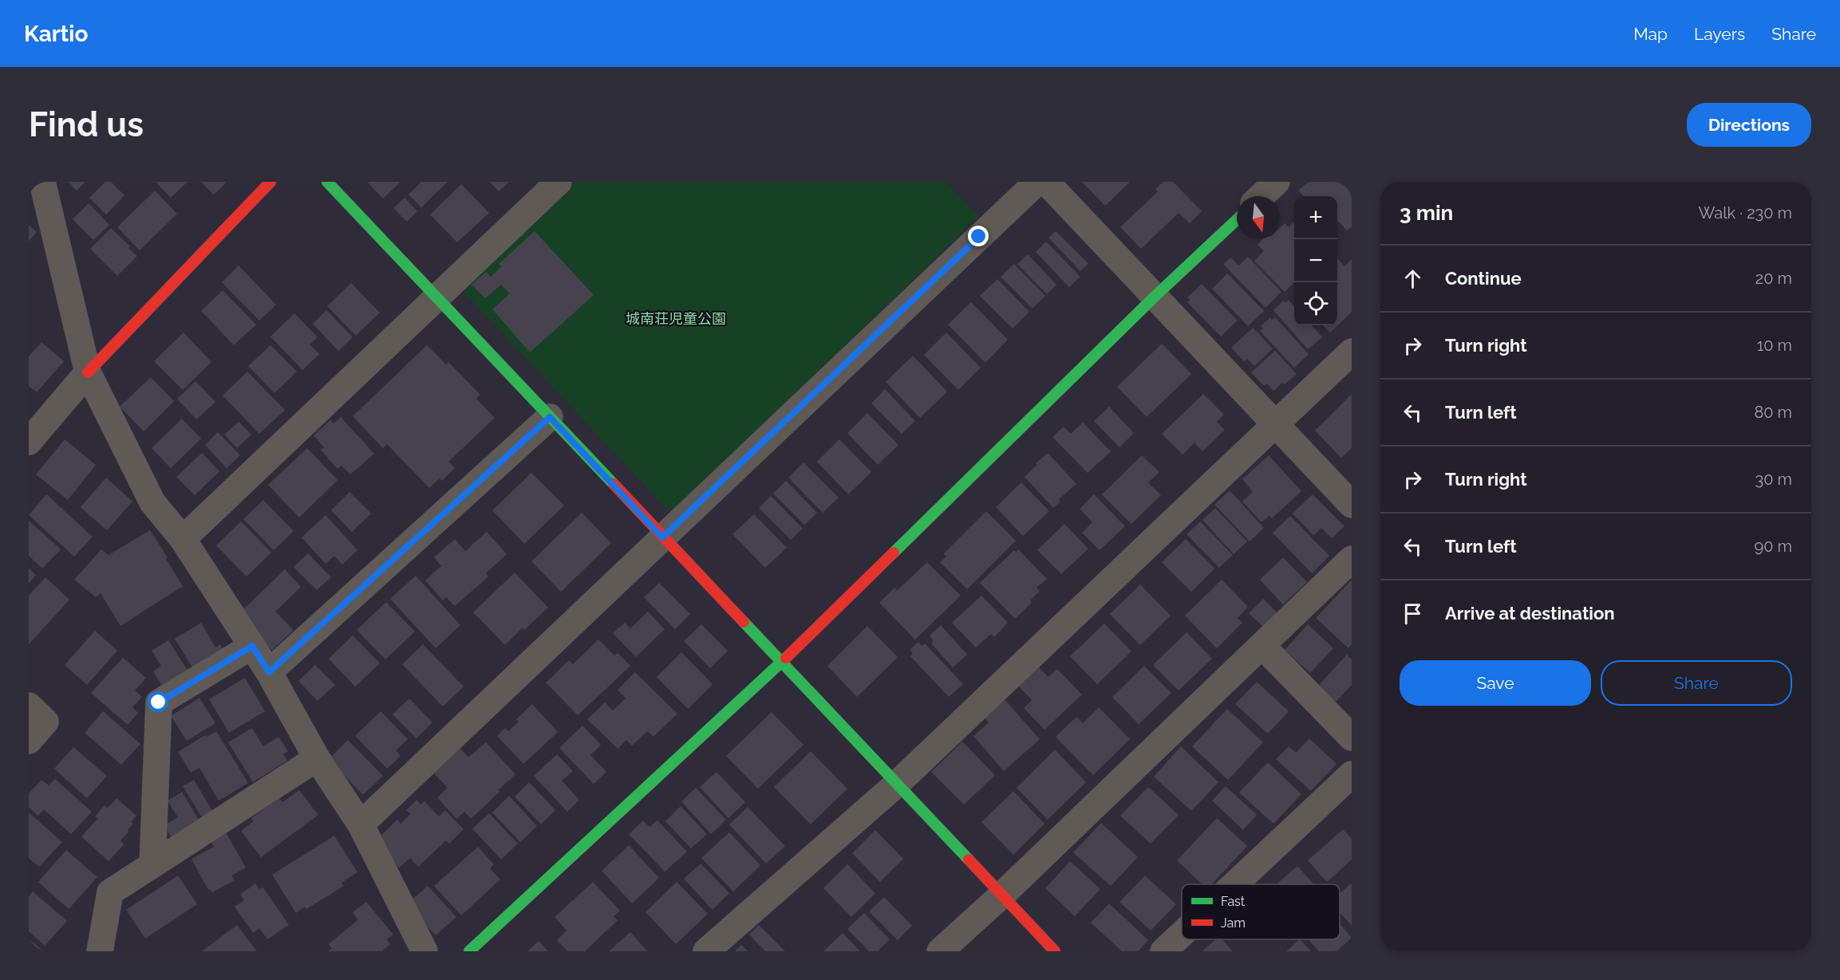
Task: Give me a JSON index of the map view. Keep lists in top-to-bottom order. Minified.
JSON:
{"parks":["城南荘児童公園"],"legend":["Fast","Jam"],"north":"bottom","page":{"header":"Kartio","nav":["Map","Layers","Share"],"buttons":["Directions",["Save","Share"]],"title":"Find us","heading":["3 min","Walk · 230 m"],"map_buttons":["+","−"],"list":[["Continue","20 m"],["Turn right","10 m"],["Turn left","80 m"],["Turn right","30 m"],["Turn left","90 m"],"Arrive at destination"]}}
